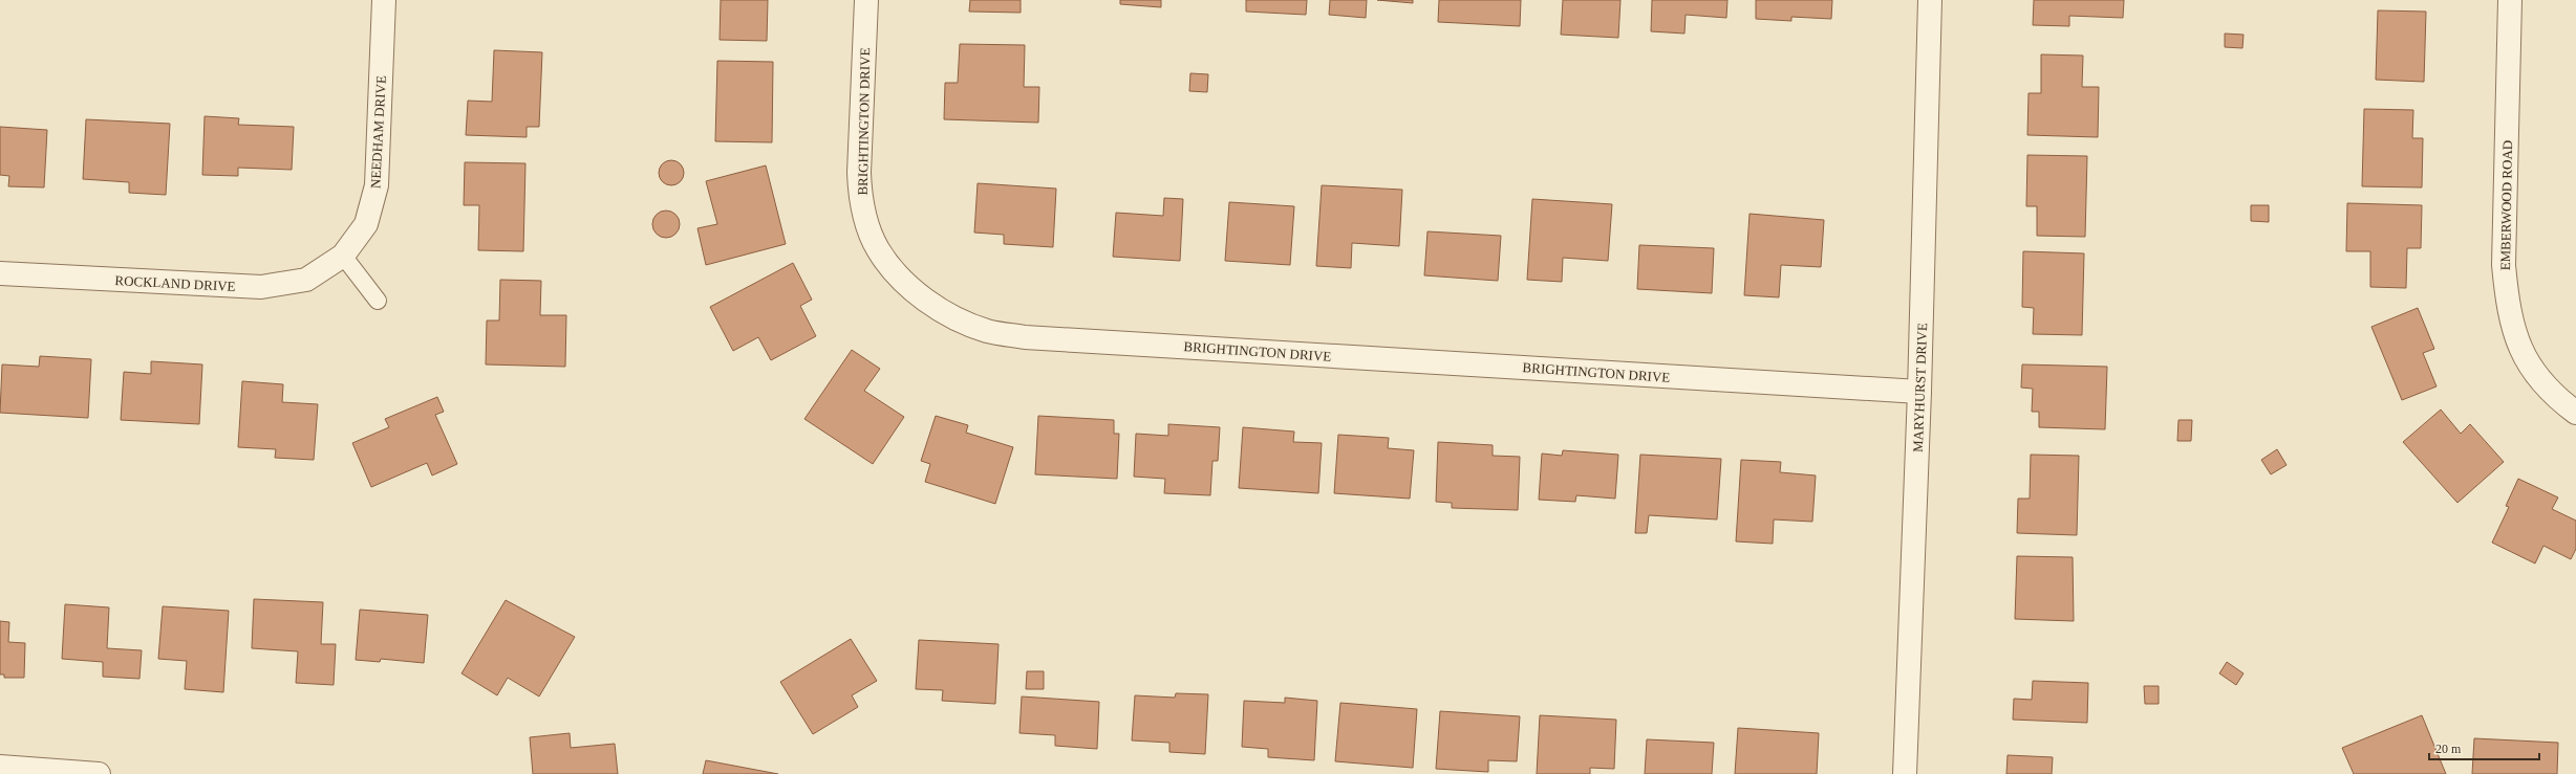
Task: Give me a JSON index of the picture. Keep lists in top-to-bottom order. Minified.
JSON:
{"streets":{"street":["BRIGHTINGTON DRIVE","NEEDHAM DRIVE","EMBERWOOD ROAD","ROCKLAND DRIVE","MARYHURST DRIVE"]},"crossings":[["BRIGHTINGTON DRIVE","MARYHURST DRIVE"],["NEEDHAM DRIVE","ROCKLAND DRIVE"]],"scale_bar":"20 m"}
